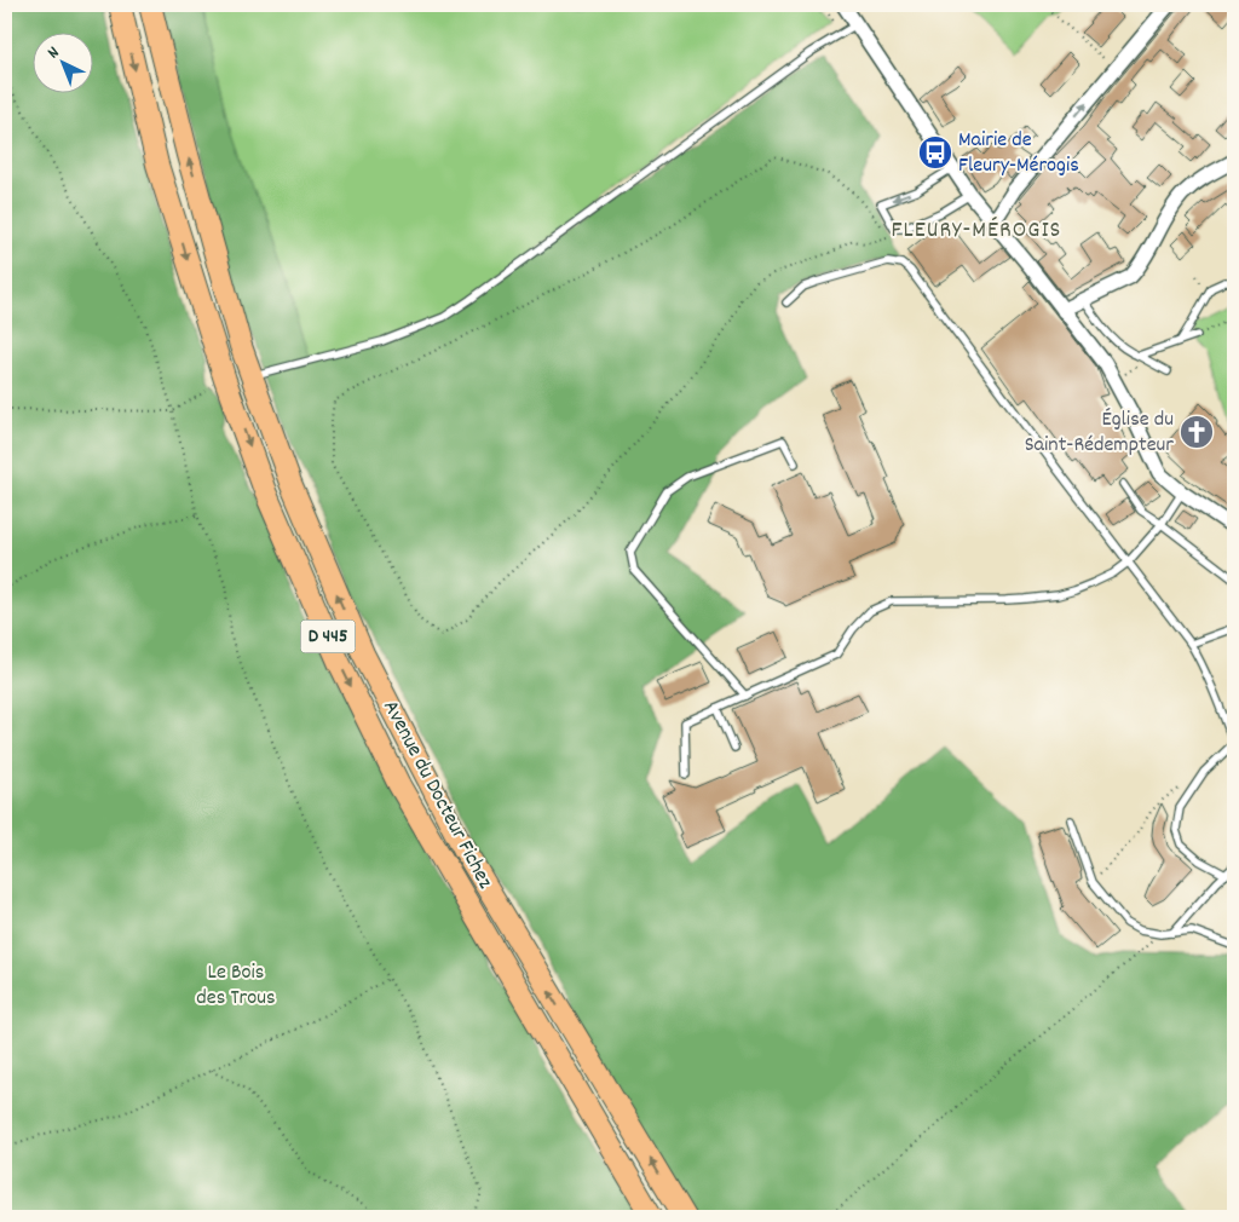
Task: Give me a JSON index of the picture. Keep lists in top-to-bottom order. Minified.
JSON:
{"streets":{"main road":["D 445","Avenue du Docteur Fichez"]},"districts":["FLEURY-MÉROGIS"],"parks":["Le Bois des Trous"],"places":{"bus stop":["Mairie de Fleury-Mérogis"],"church":["Église du Saint-Rédempteur"]},"north":"top left"}
